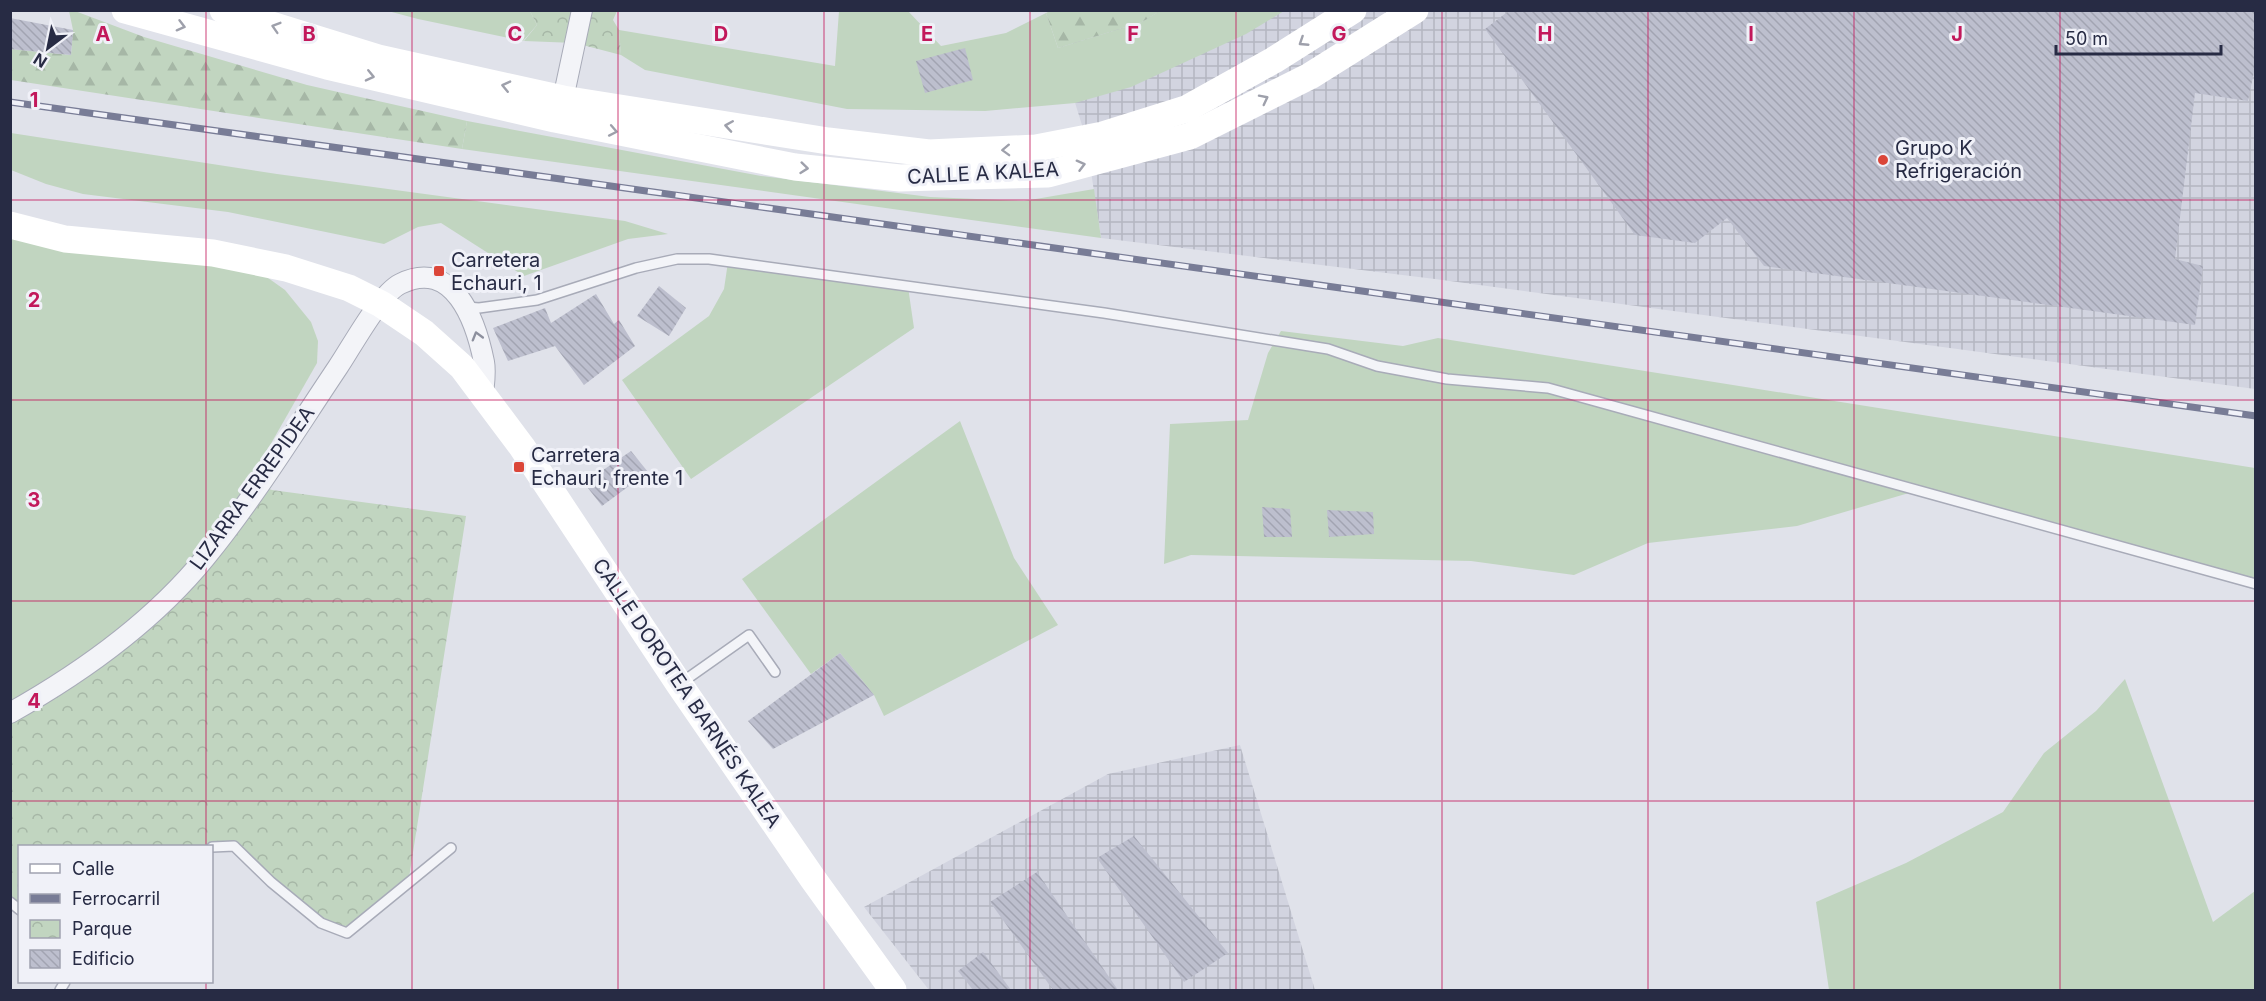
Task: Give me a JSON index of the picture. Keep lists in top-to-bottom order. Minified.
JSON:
{"streets":{"main road":["CALLE A KALEA","CALLE DOROTEA BARNÉS KALEA"],"street":["LIZARRA ERREPIDEA"]},"crossings":[["LIZARRA ERREPIDEA","CALLE DOROTEA BARNÉS KALEA"]],"places":{"other":["Grupo K Refrigeración"],"transit":["Carretera Echauri, 1","Carretera Echauri, frente 1"]},"legend":["Calle","Ferrocarril","Parque","Edificio"],"scale_bar":"50 m","north":"bottom left","grid":{"columns":["A","B","C","D","E","F","G","H","I","J"],"rows":["1","2","3","4"]}}
